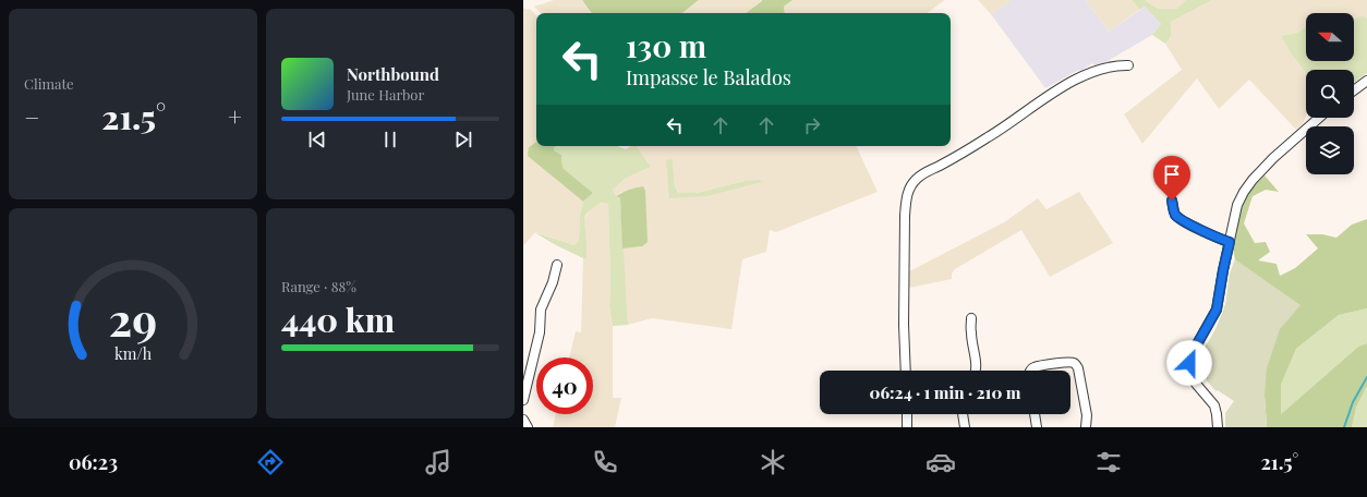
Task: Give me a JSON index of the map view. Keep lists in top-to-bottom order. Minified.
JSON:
{"north":"left","page":{"tile":["Climate",["Range · 88%","440 km"]],"turn":["130 m","Impasse le Balados"],"song":["Northbound","June Harbor"],"heat":["−","21.5°","+"],"limit":"40","trip":"06:24 · 1 min · 210 m","tabs":["06:23","21.5°"],"gauge":["29","km/h"]}}
